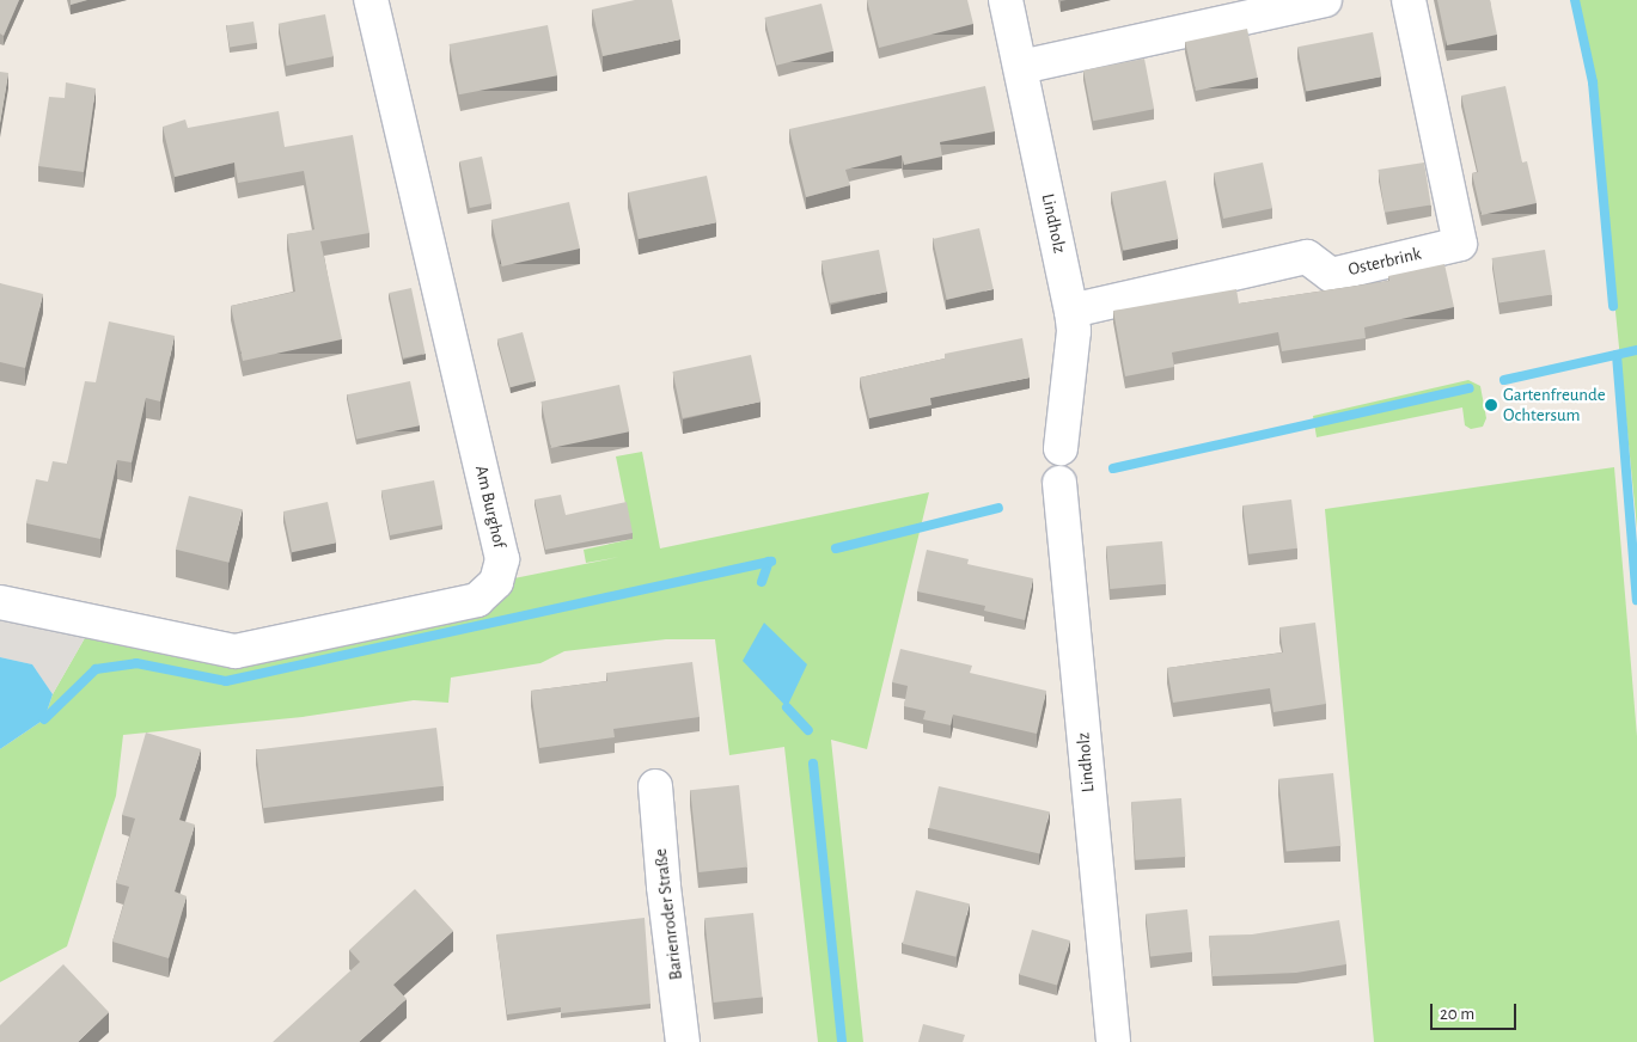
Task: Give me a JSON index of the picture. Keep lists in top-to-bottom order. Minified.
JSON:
{"streets":{"street":["Lindholz","Osterbrink","Am Burghof","Barienroder Straße"]},"crossings":[["Lindholz","Osterbrink"]],"places":["Gartenfreunde Ochtersum"],"scale_bar":"20 m"}
